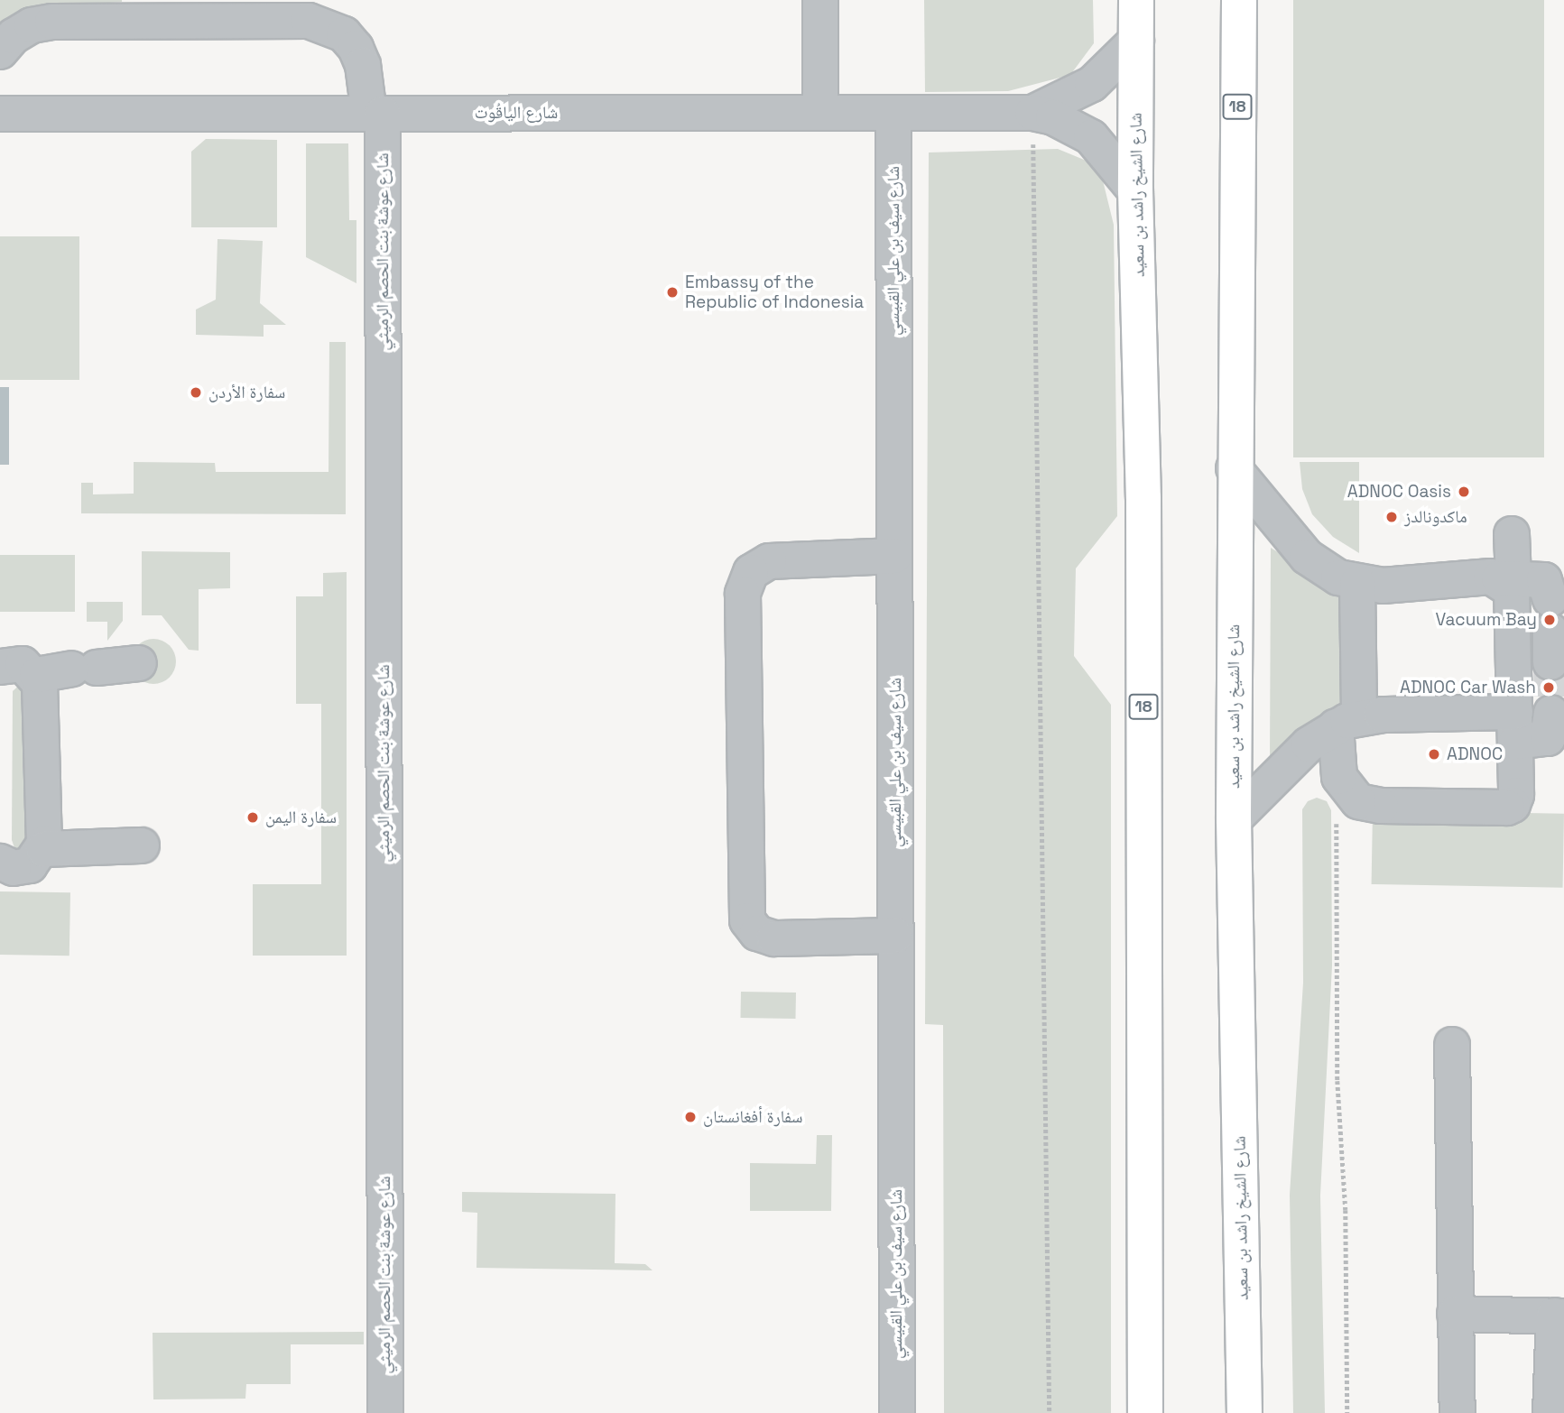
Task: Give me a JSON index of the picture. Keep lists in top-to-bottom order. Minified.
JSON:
{"streets":{"main road":["18","شارع الشيخ راشد بن سعيد"],"street":["شارع الياقُوت","شارع سيف بن علي القبيسي","شارع عوشة بنت الحصم الرميثي"]},"crossings":[["شارع الياقُوت","شارع الشيخ راشد بن سعيد"],["شارع الياقُوت","شارع سيف بن علي القبيسي"],["شارع الياقُوت","شارع عوشة بنت الحصم الرميثي"]],"places":["Embassy of the Republic of Indonesia","سفارة الأردن","ADNOC Oasis","ماكدونالدز","Vacuum Bay","ADNOC Car Wash","ADNOC","سفارة اليمن","سفارة أفغانستان"]}
